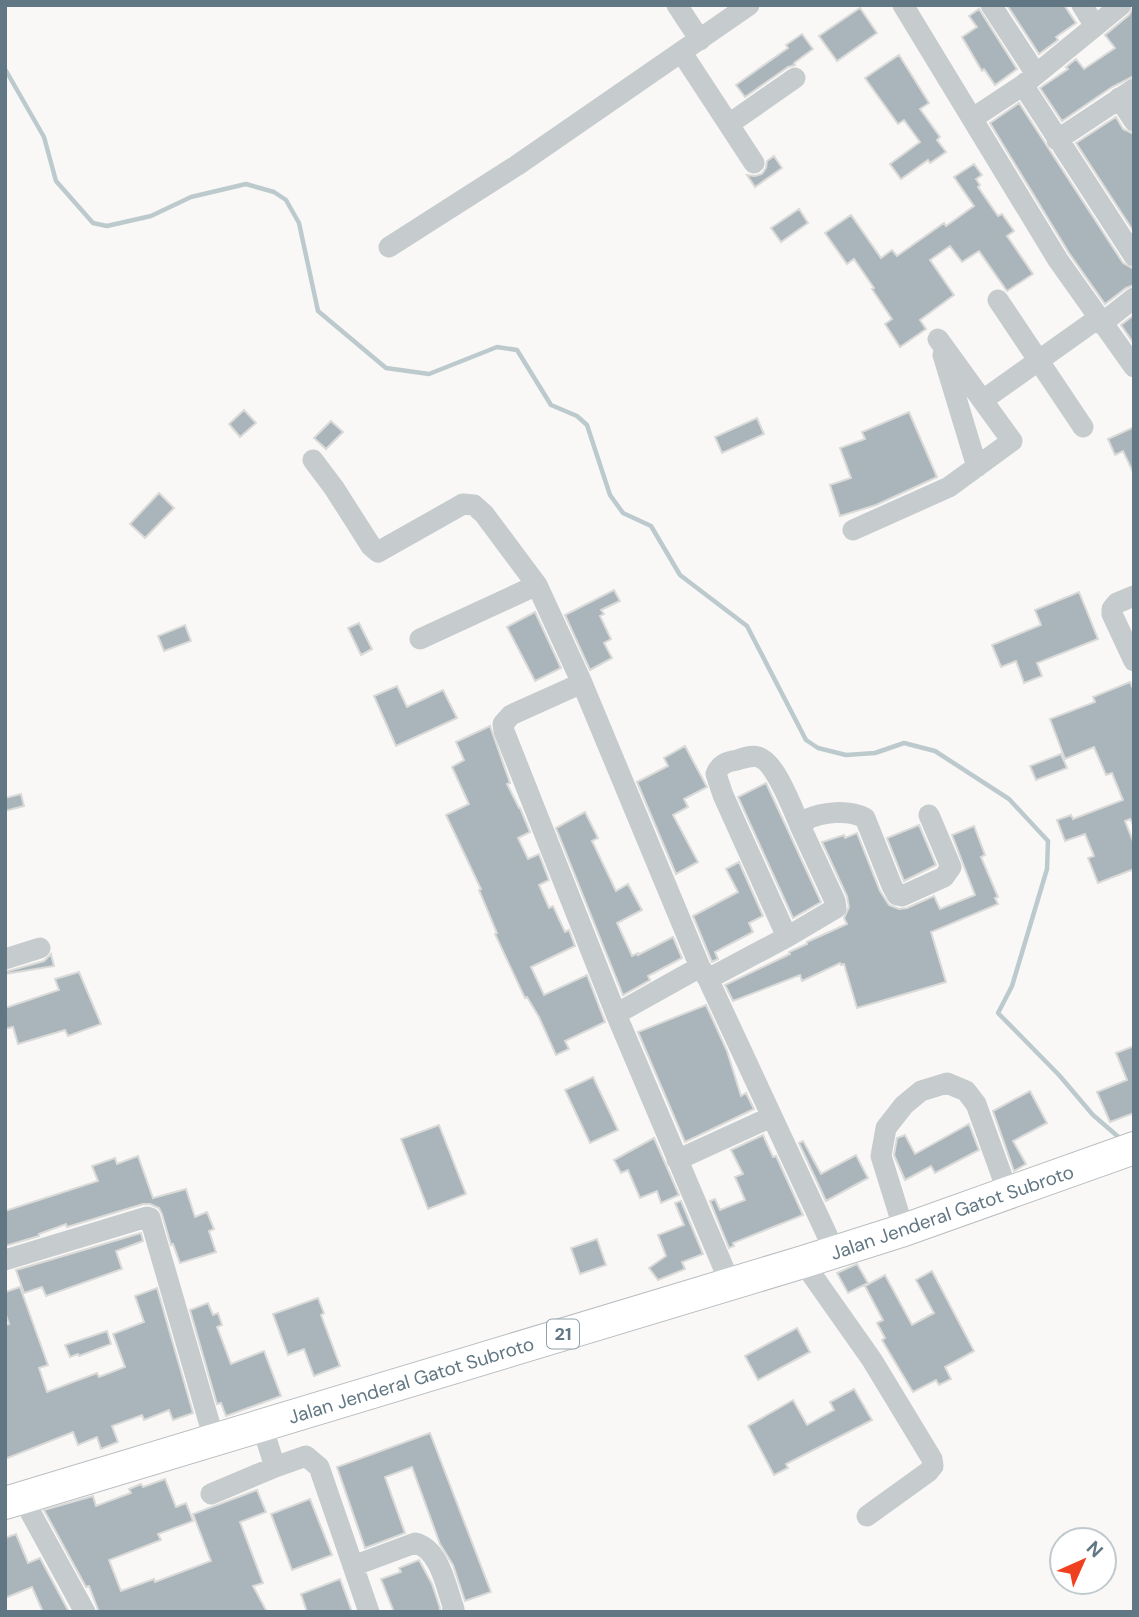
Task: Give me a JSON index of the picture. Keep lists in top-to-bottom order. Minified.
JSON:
{"streets":{"highway":["Jalan Jenderal Gatot Subroto","21"]},"north":"top right"}
